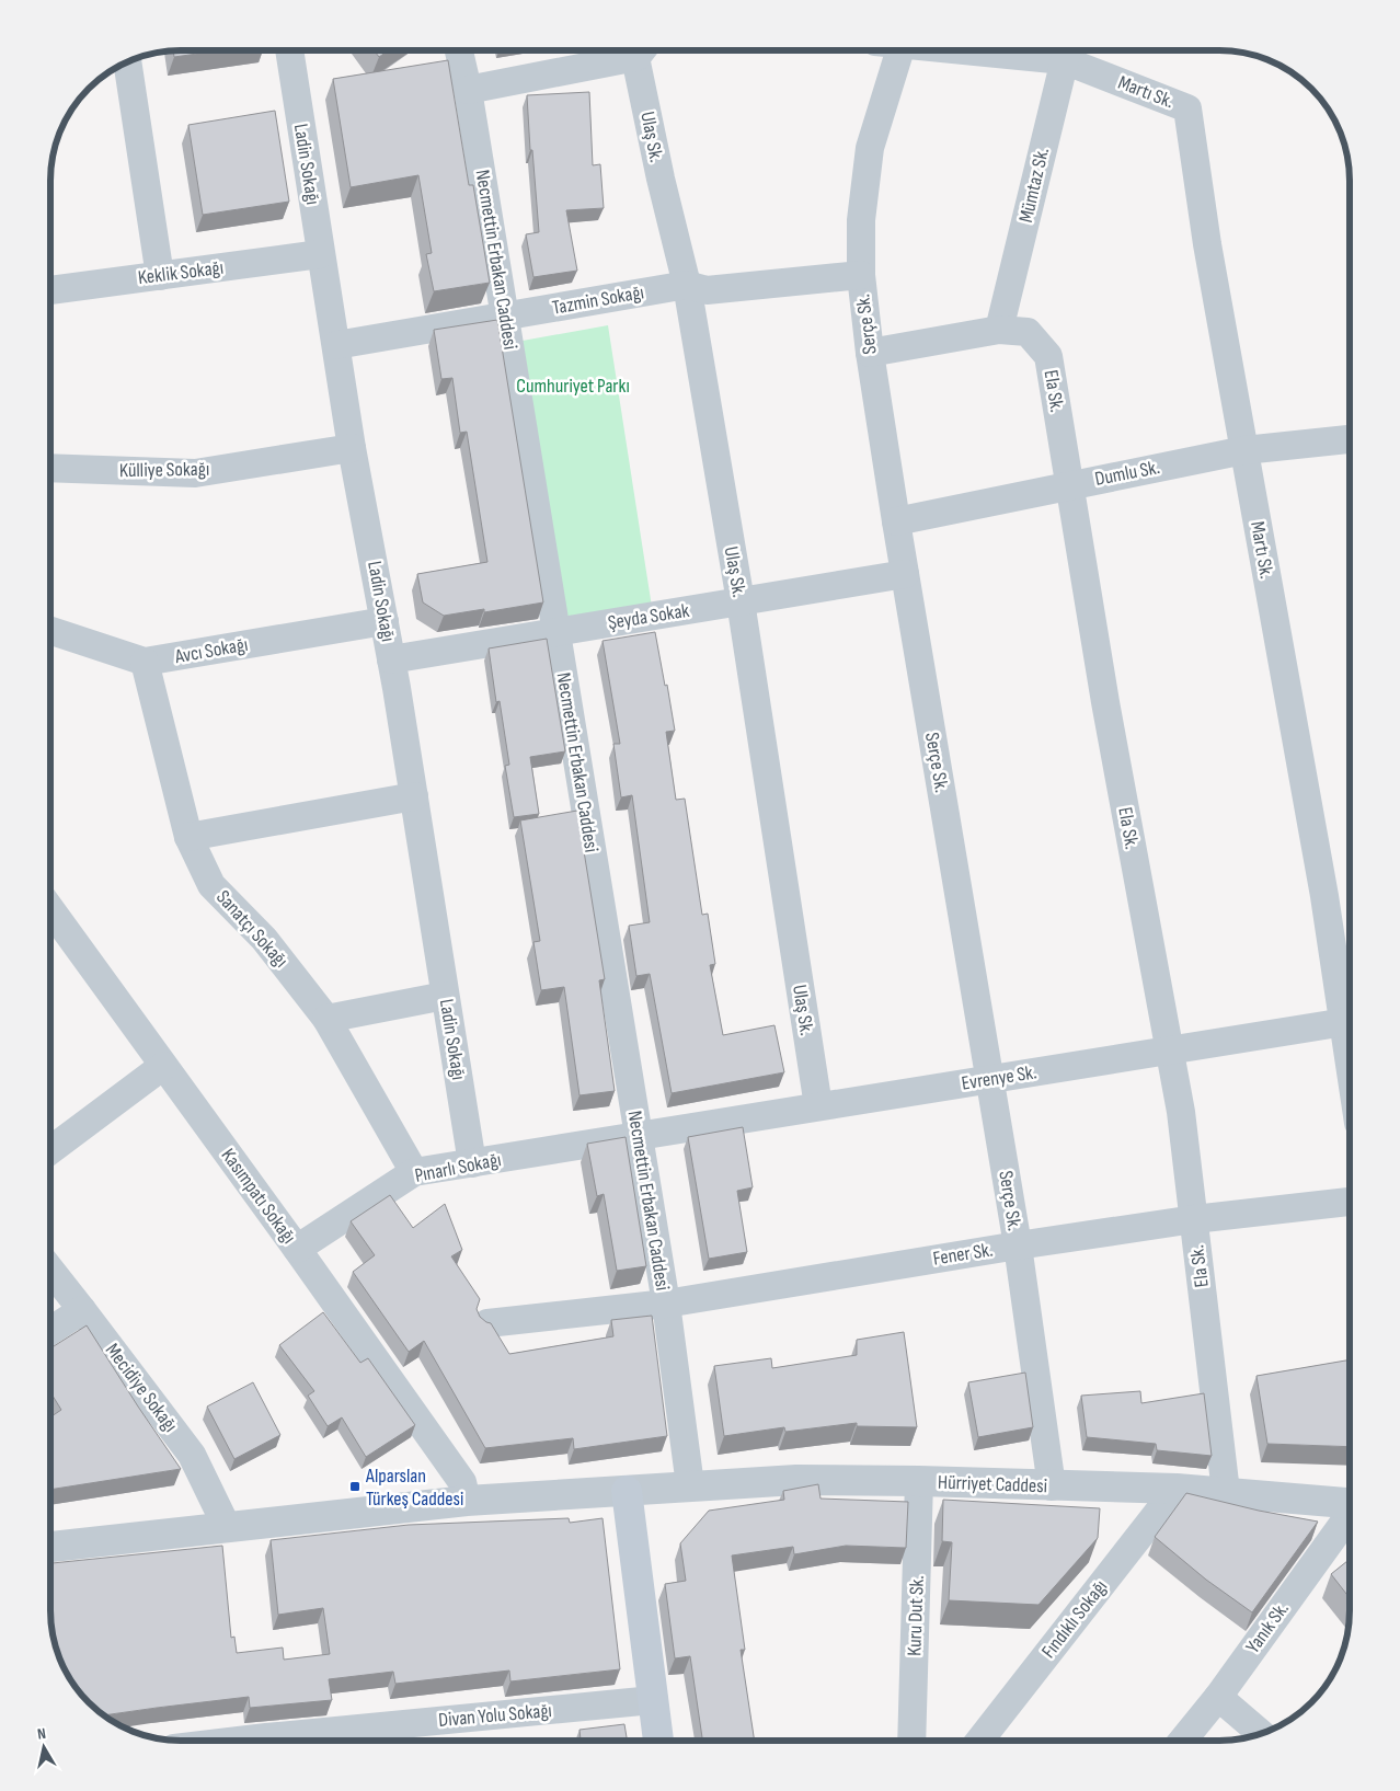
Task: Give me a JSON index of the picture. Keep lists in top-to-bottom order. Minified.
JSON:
{"streets":{"street":["Martı Sk.","Ulaş Sk.","Ladin Sokağı","Mümtaz Sk.","Necmettin Erbakan Caddesi","Keklik Sokağı","Tazmin Sokağı","Serçe Sk.","Ela Sk.","Külliye Sokağı","Dumlu Sk.","Şeyda Sokak","Avcı Sokağı","Sanatçı Sokağı","Evrenye Sk.","Pınarlı Sokağı","Kasımpatı Sokağı","Fener Sk.","Mecidiye Sokağı","Hürriyet Caddesi","Kuru Dut Sk.","Fındıklı Sokağı","Yanık Sk.","Divan Yolu Sokağı"]},"crossings":[["Martı Sk.","Mümtaz Sk."],["Martı Sk.","Dumlu Sk."],["Ulaş Sk.","Tazmin Sokağı"],["Ulaş Sk.","Şeyda Sokak"],["Ulaş Sk.","Evrenye Sk."],["Ladin Sokağı","Keklik Sokağı"],["Ladin Sokağı","Tazmin Sokağı"],["Ladin Sokağı","Külliye Sokağı"],["Ladin Sokağı","Şeyda Sokak"],["Ladin Sokağı","Avcı Sokağı"],["Ladin Sokağı","Pınarlı Sokağı"],["Mümtaz Sk.","Ela Sk."],["Necmettin Erbakan Caddesi","Tazmin Sokağı"],["Necmettin Erbakan Caddesi","Şeyda Sokak"],["Necmettin Erbakan Caddesi","Evrenye Sk."],["Necmettin Erbakan Caddesi","Pınarlı Sokağı"],["Necmettin Erbakan Caddesi","Fener Sk."],["Necmettin Erbakan Caddesi","Hürriyet Caddesi"],["Tazmin Sokağı","Serçe Sk."],["Serçe Sk.","Ela Sk."],["Serçe Sk.","Dumlu Sk."],["Serçe Sk.","Şeyda Sokak"],["Serçe Sk.","Evrenye Sk."],["Serçe Sk.","Fener Sk."],["Serçe Sk.","Hürriyet Caddesi"],["Ela Sk.","Dumlu Sk."],["Ela Sk.","Evrenye Sk."],["Ela Sk.","Fener Sk."],["Ela Sk.","Hürriyet Caddesi"],["Avcı Sokağı","Sanatçı Sokağı"],["Sanatçı Sokağı","Pınarlı Sokağı"],["Evrenye Sk.","Pınarlı Sokağı"],["Pınarlı Sokağı","Kasımpatı Sokağı"],["Hürriyet Caddesi","Kuru Dut Sk."],["Hürriyet Caddesi","Fındıklı Sokağı"]],"parks":["Cumhuriyet Parkı"],"places":{"transit":["Alparslan Türkeş Caddesi"]},"north":"top"}
